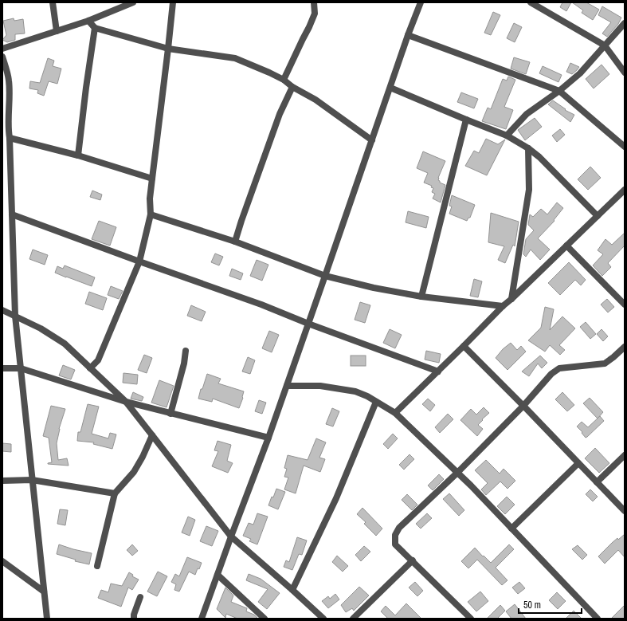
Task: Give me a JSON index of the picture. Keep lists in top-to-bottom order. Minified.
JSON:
{"scale_bar":"50 m"}
